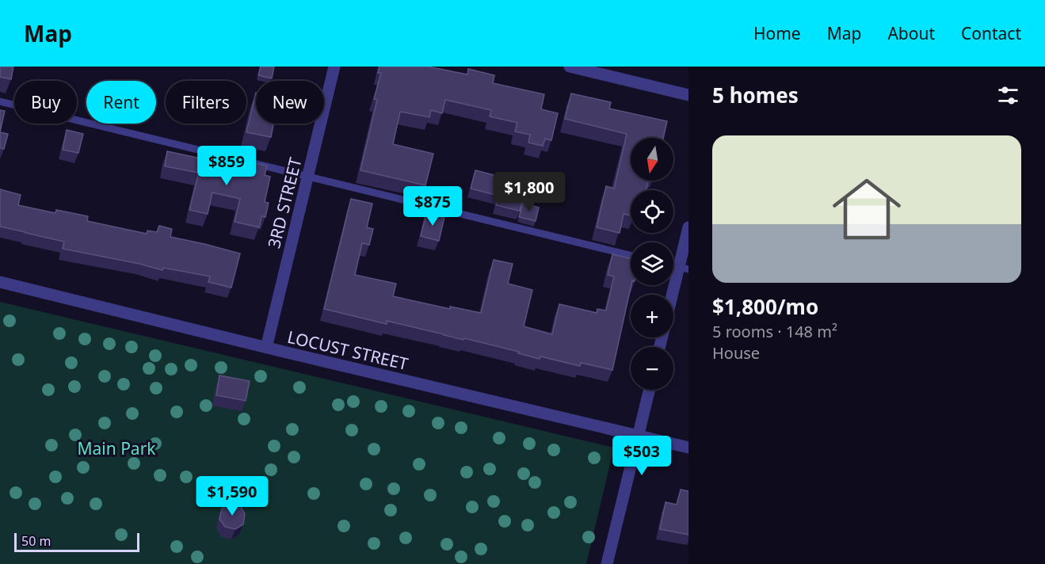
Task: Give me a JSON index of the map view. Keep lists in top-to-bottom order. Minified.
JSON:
{"streets":{"street":["3RD STREET","LOCUST STREET"]},"crossings":[["3RD STREET","LOCUST STREET"]],"parks":["Main Park"],"scale_bar":"50 m","north":"bottom","page":{"header":"Map","nav":["Home","Map","About","Contact"],"heading":"5 homes","chip":["Buy","Rent","Filters","New"],"list":[{"name":"$1,800/mo","note":"5 rooms · 148 m² · House"}],"map_buttons":["+","−"],"price":["$859","$1,800","$875","$503","$1,590"],"scale":"50 m"}}
